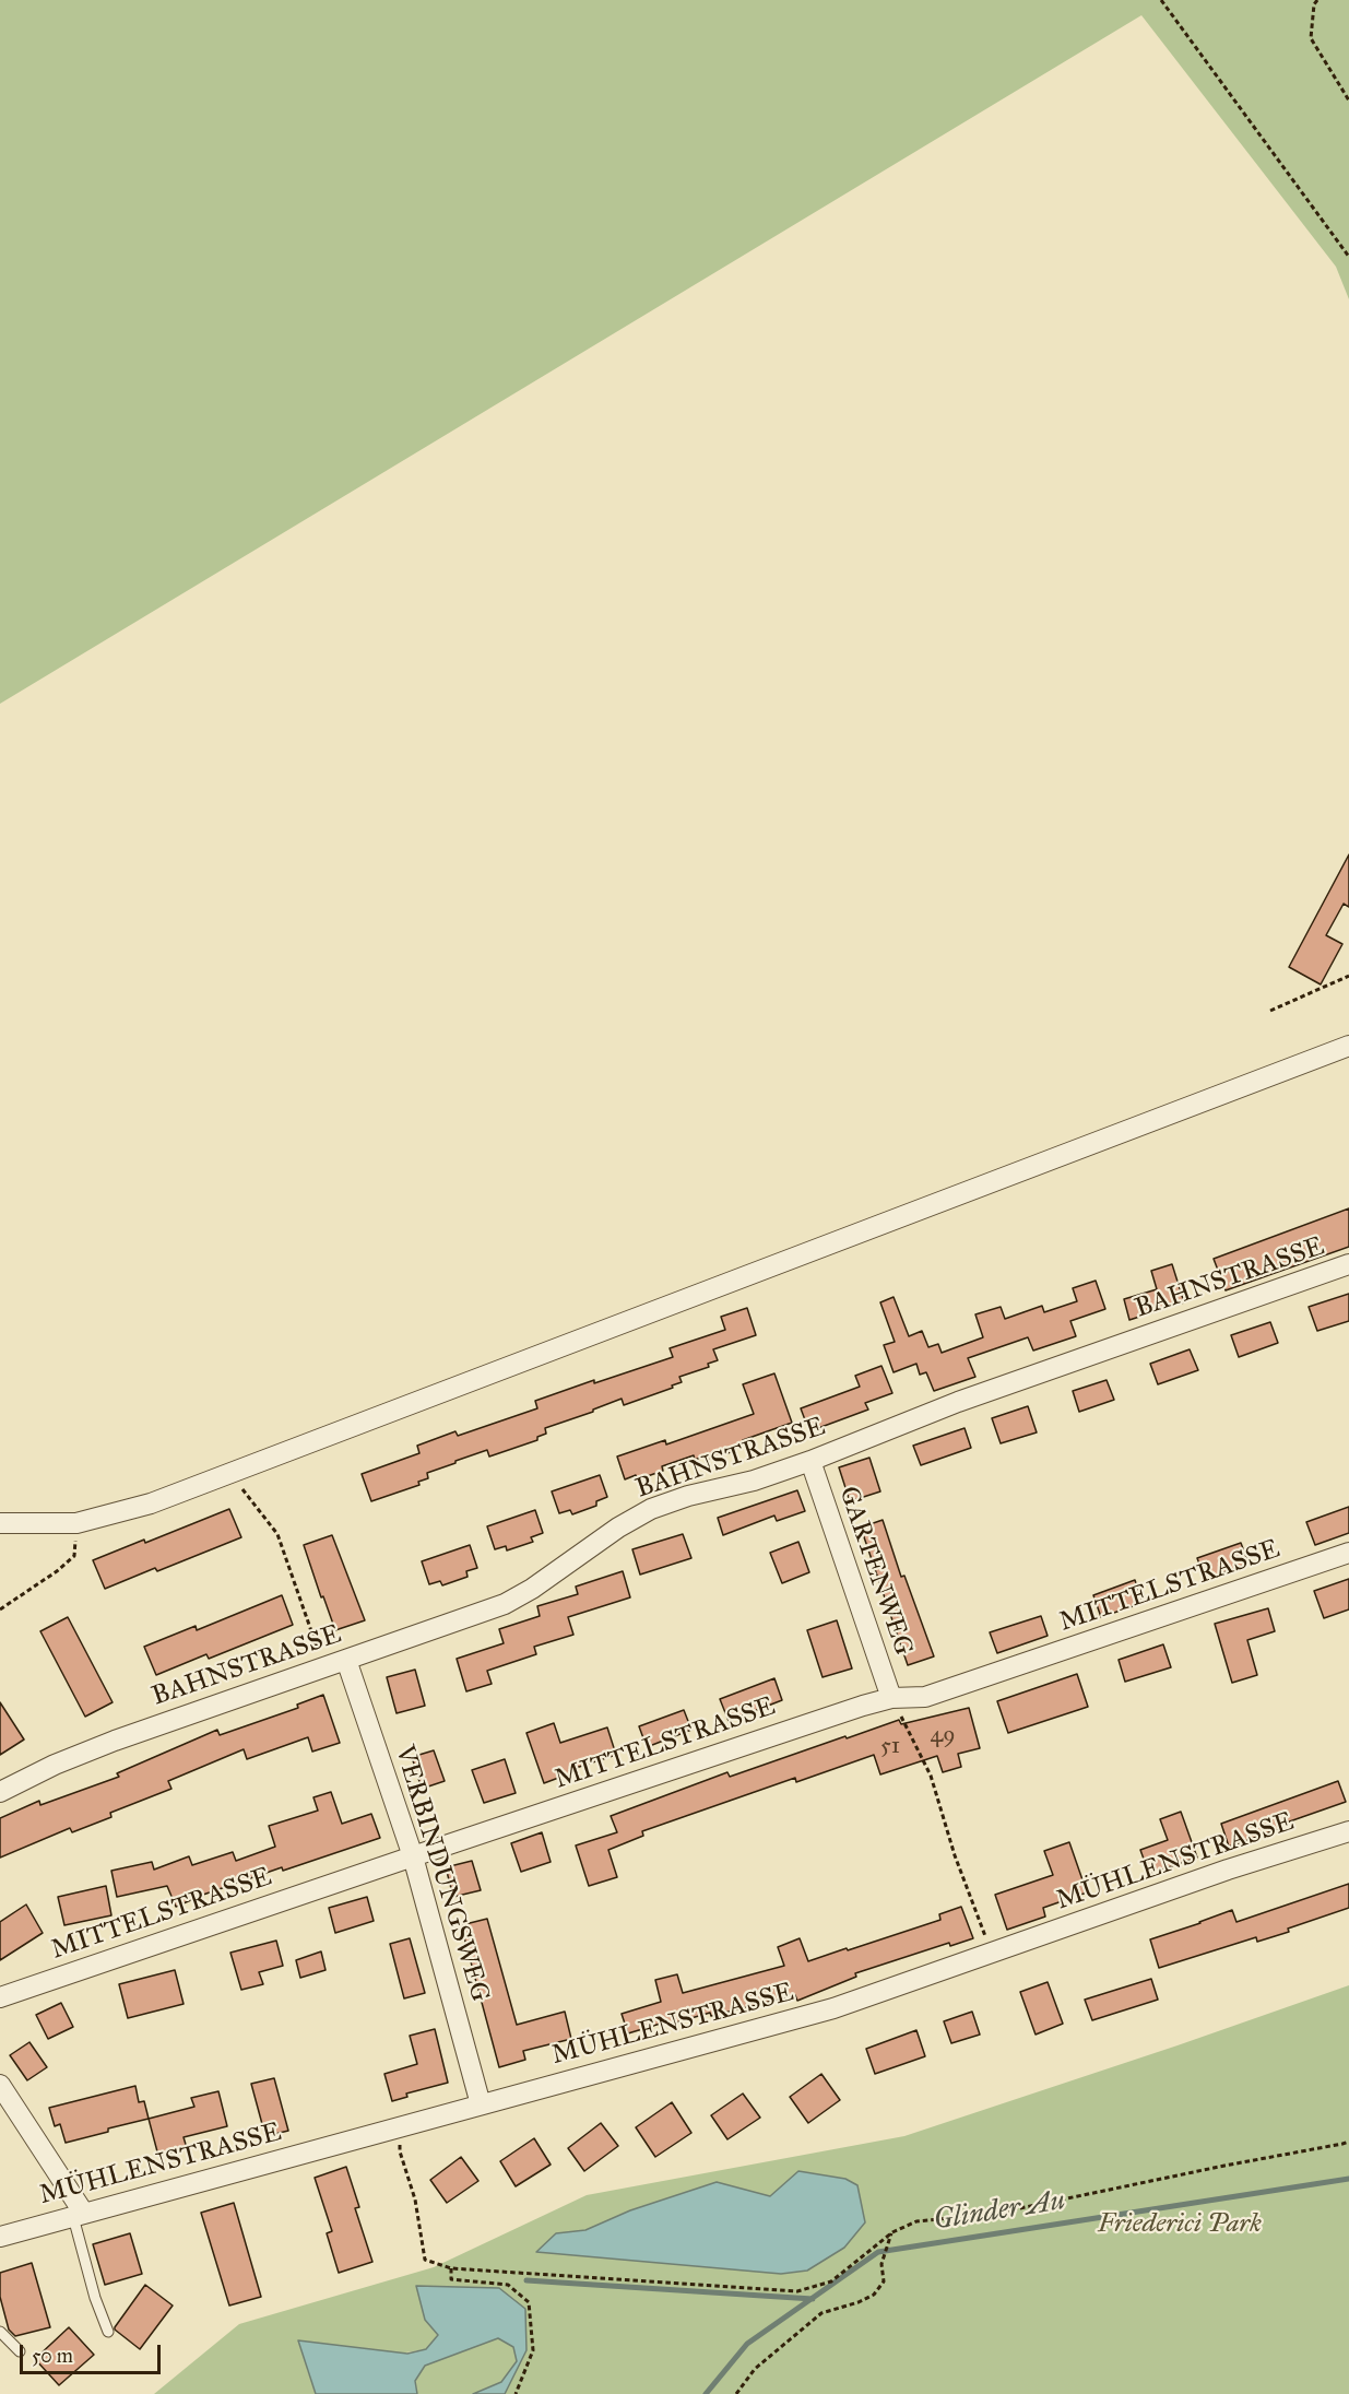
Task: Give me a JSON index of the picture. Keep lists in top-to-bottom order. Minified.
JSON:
{"streets":{"street":["BAHNSTRASSE","GARTENWEG","MITTELSTRASSE","MÜHLENSTRASSE","VERBINDUNGSWEG"]},"crossings":[["BAHNSTRASSE","GARTENWEG"],["BAHNSTRASSE","VERBINDUNGSWEG"],["GARTENWEG","MITTELSTRASSE"],["MITTELSTRASSE","VERBINDUNGSWEG"],["MÜHLENSTRASSE","VERBINDUNGSWEG"]],"water":["Glinder Au"],"parks":["Friederici Park"],"house_numbers":["49","51"],"scale_bar":"50 m"}
